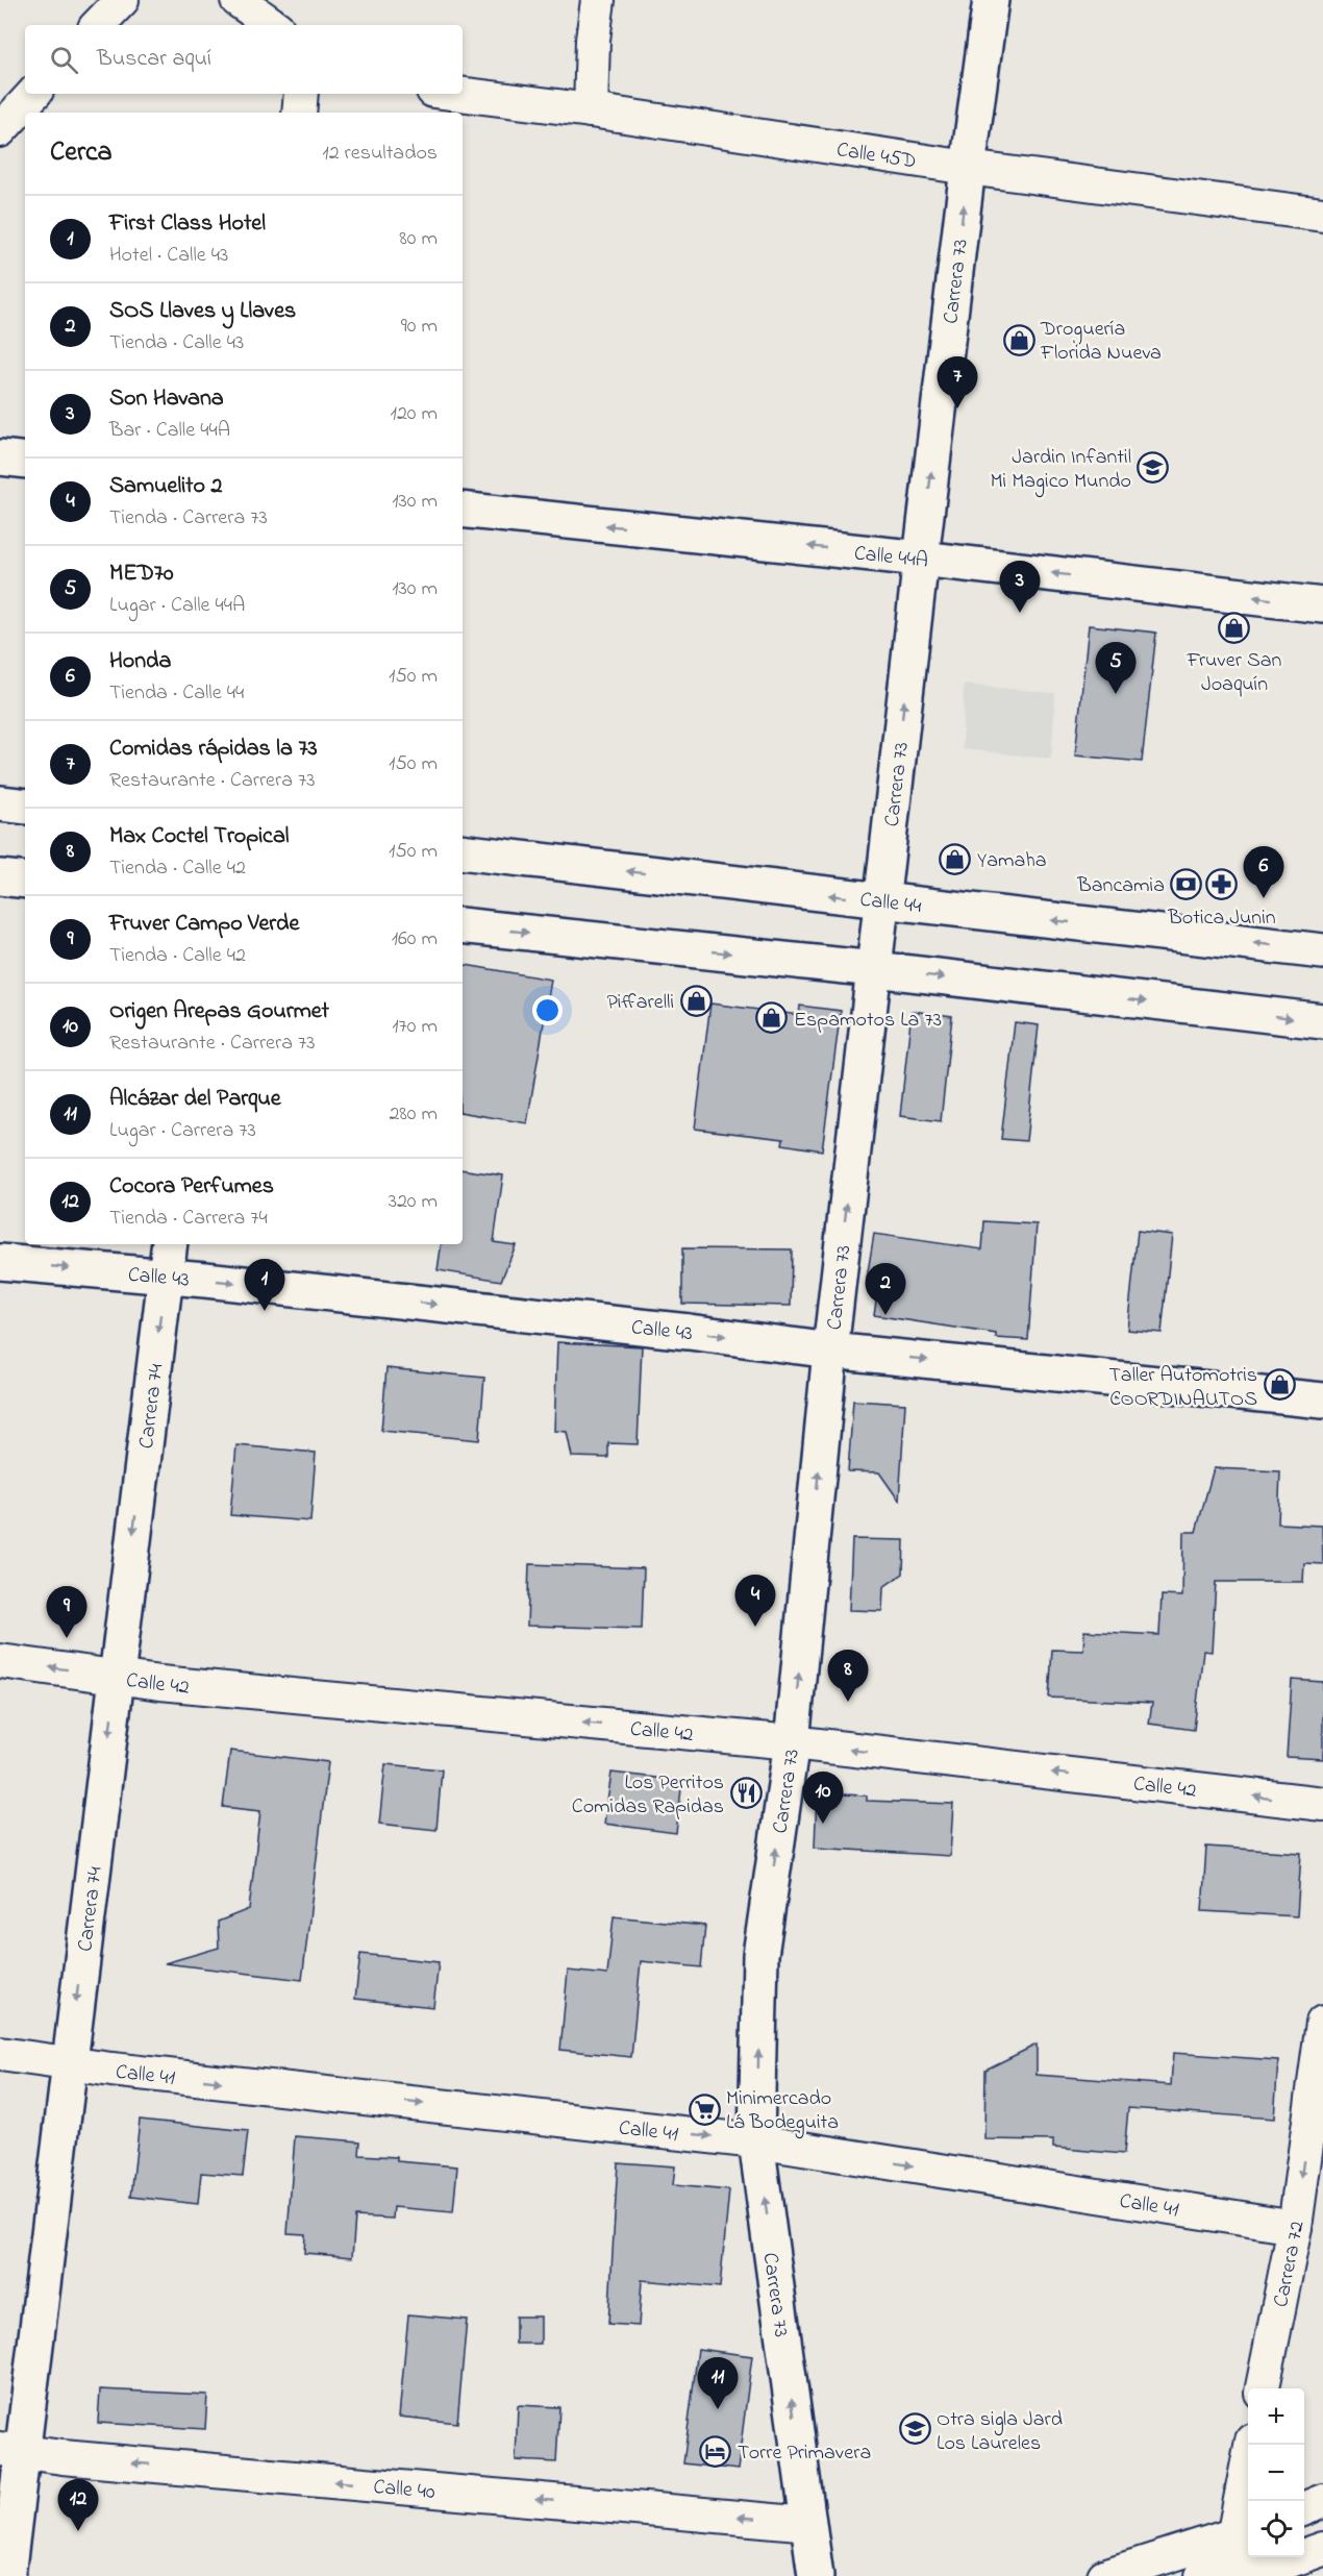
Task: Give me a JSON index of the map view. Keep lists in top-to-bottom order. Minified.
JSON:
{"streets":{"street":["Calle 45D","Carrera 73","Calle 44A","Calle 44","Calle 43","Carrera 74","Calle 42","Calle 41","Carrera 72","Calle 40"]},"crossings":[["Calle 45D","Carrera 73"],["Carrera 73","Calle 44A"],["Carrera 73","Calle 44"],["Carrera 73","Calle 43"],["Carrera 73","Calle 42"],["Carrera 73","Calle 41"],["Carrera 73","Calle 40"],["Calle 43","Carrera 74"],["Carrera 74","Calle 42"],["Carrera 74","Calle 41"],["Carrera 74","Calle 40"],["Calle 41","Carrera 72"]],"one_way":["Carrera 73","Calle 44A","Calle 43","Carrera 74","Calle 42","Calle 41","Carrera 72","Calle 40"],"places":{"shop":["Droguería Florida Nueva","Fruver San Joaquín","Yamaha","Piffarelli","Espamotos La 73","Taller Automotris COORDINAUTOS"],"school or university":["Jardin Infantil Mi Magico Mundo","Otra sigla Jard Los Laureles"],"bank":["Bancamia"],"pharmacy":["Botica Junin"],"restaurant":["Los Perritos Comidas Rapidas"],"supermarket":["Minimercado Lá Bodeguita"],"hotel":["Torre Primavera"]},"page":{"search":"Buscar aquí","heading":["Cerca","12 resultados"],"list":[{"mark":"1","name":"First Class Hotel","note":"Hotel · Calle 43","value":"80 m"},{"mark":"2","name":"SOS Llaves y Llaves","note":"Tienda · Calle 43","value":"90 m"},{"mark":"3","name":"Son Havana","note":"Bar · Calle 44A","value":"120 m"},{"mark":"4","name":"Samuelito 2","note":"Tienda · Carrera 73","value":"130 m"},{"mark":"5","name":"MED70","note":"Lugar · Calle 44A","value":"130 m"},{"mark":"6","name":"Honda","note":"Tienda · Calle 44","value":"150 m"},{"mark":"7","name":"Comidas rápidas la 73","note":"Restaurante · Carrera 73","value":"150 m"},{"mark":"8","name":"Max Coctel Tropical","note":"Tienda · Calle 42","value":"150 m"},{"mark":"9","name":"Fruver Campo Verde","note":"Tienda · Calle 42","value":"160 m"},{"mark":"10","name":"Origen Arepas Gourmet","note":"Restaurante · Carrera 73","value":"170 m"},{"mark":"11","name":"Alcázar del Parque","note":"Lugar · Carrera 73","value":"280 m"},{"mark":"12","name":"Cocora Perfumes","note":"Tienda · Carrera 74","value":"320 m"}],"pins":["7","3","5","6","1","2","4","9","8","10","11","12"],"map_buttons":["+","−"]}}
